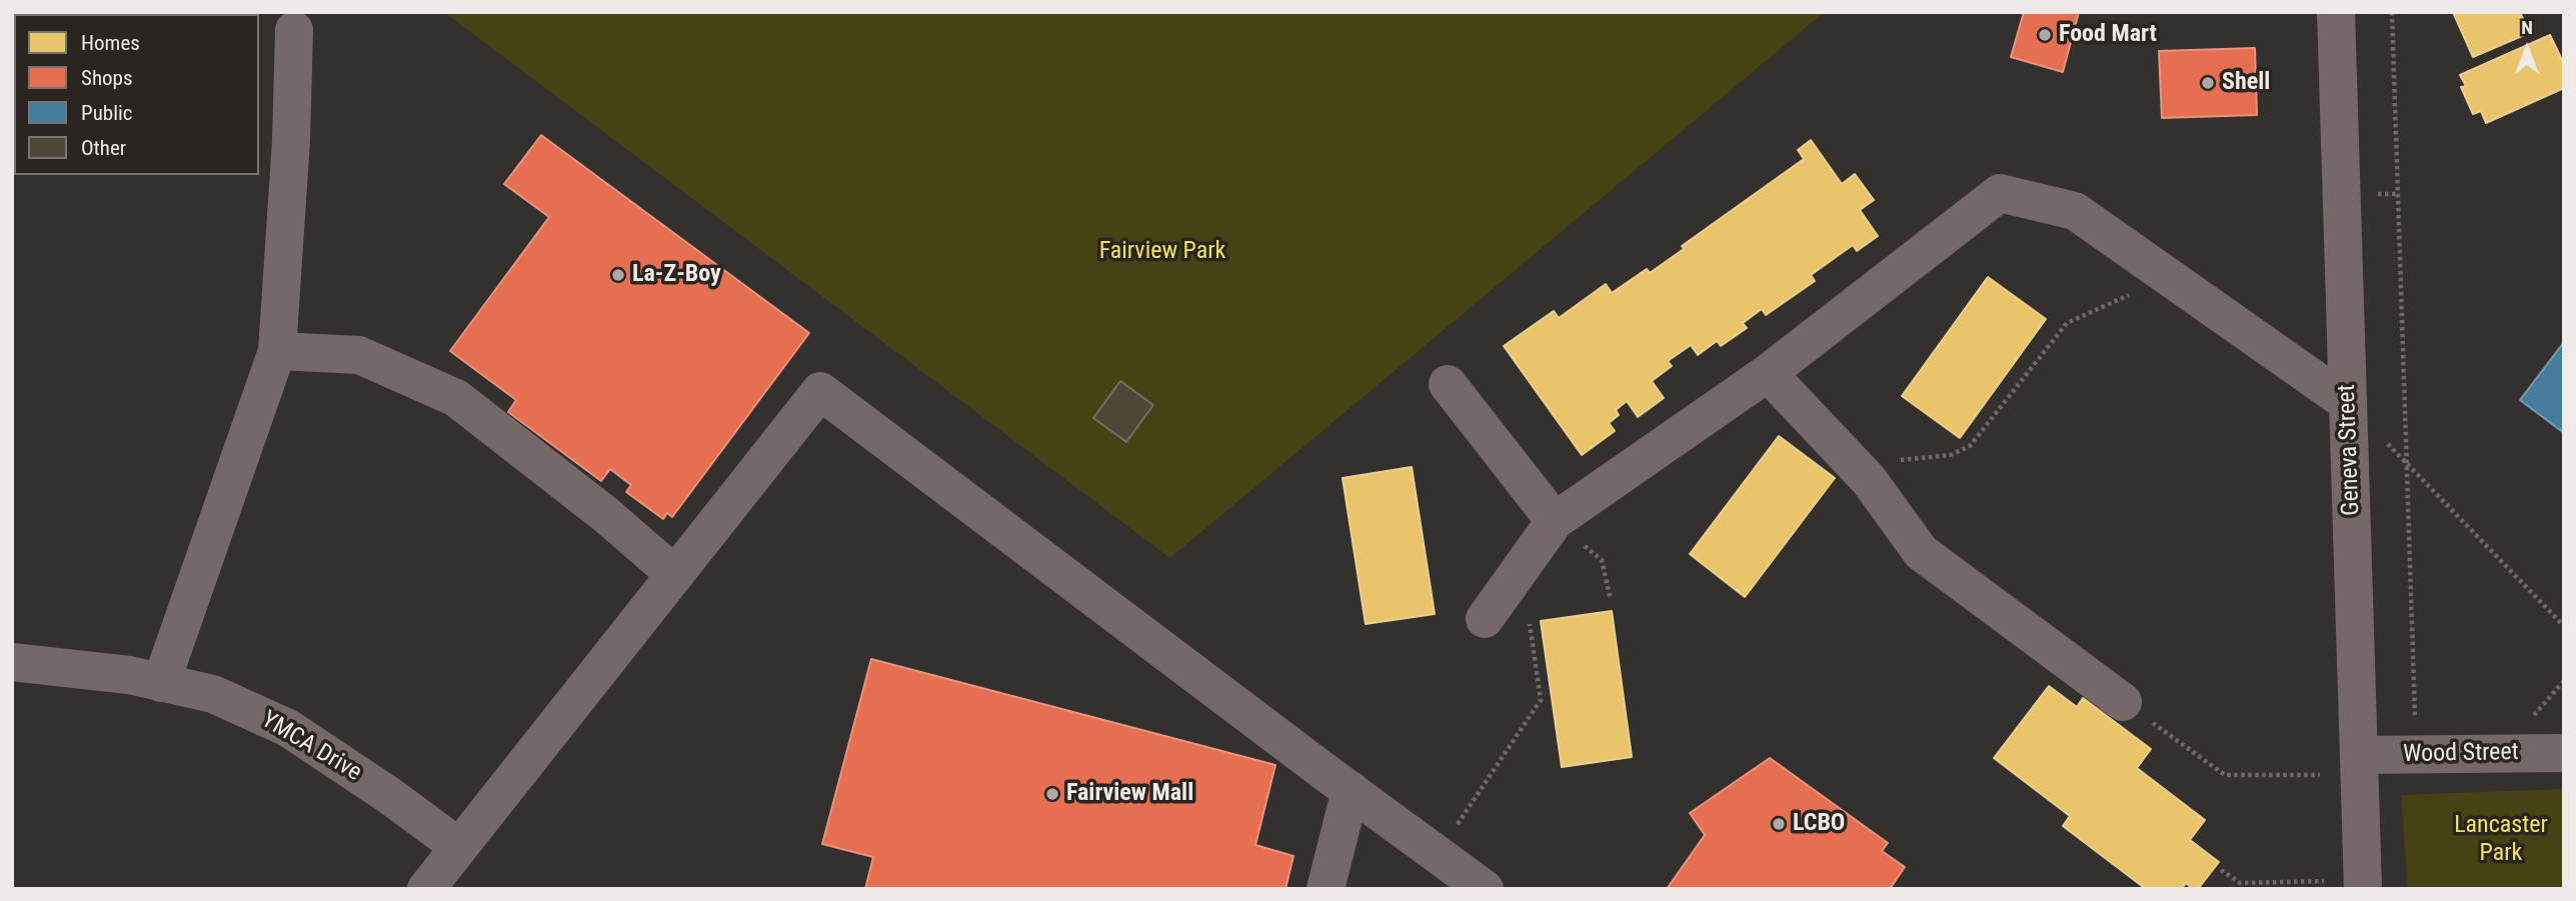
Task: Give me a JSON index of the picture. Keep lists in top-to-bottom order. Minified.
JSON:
{"streets":{"main road":["Geneva Street"],"street":["YMCA Drive","Wood Street"]},"crossings":[["Geneva Street","Wood Street"]],"parks":["Fairview Park","Lancaster Park"],"places":["Food Mart","Shell","La-Z-Boy","Fairview Mall","LCBO"],"legend":["Homes","Shops","Public","Other"],"north":"top"}
